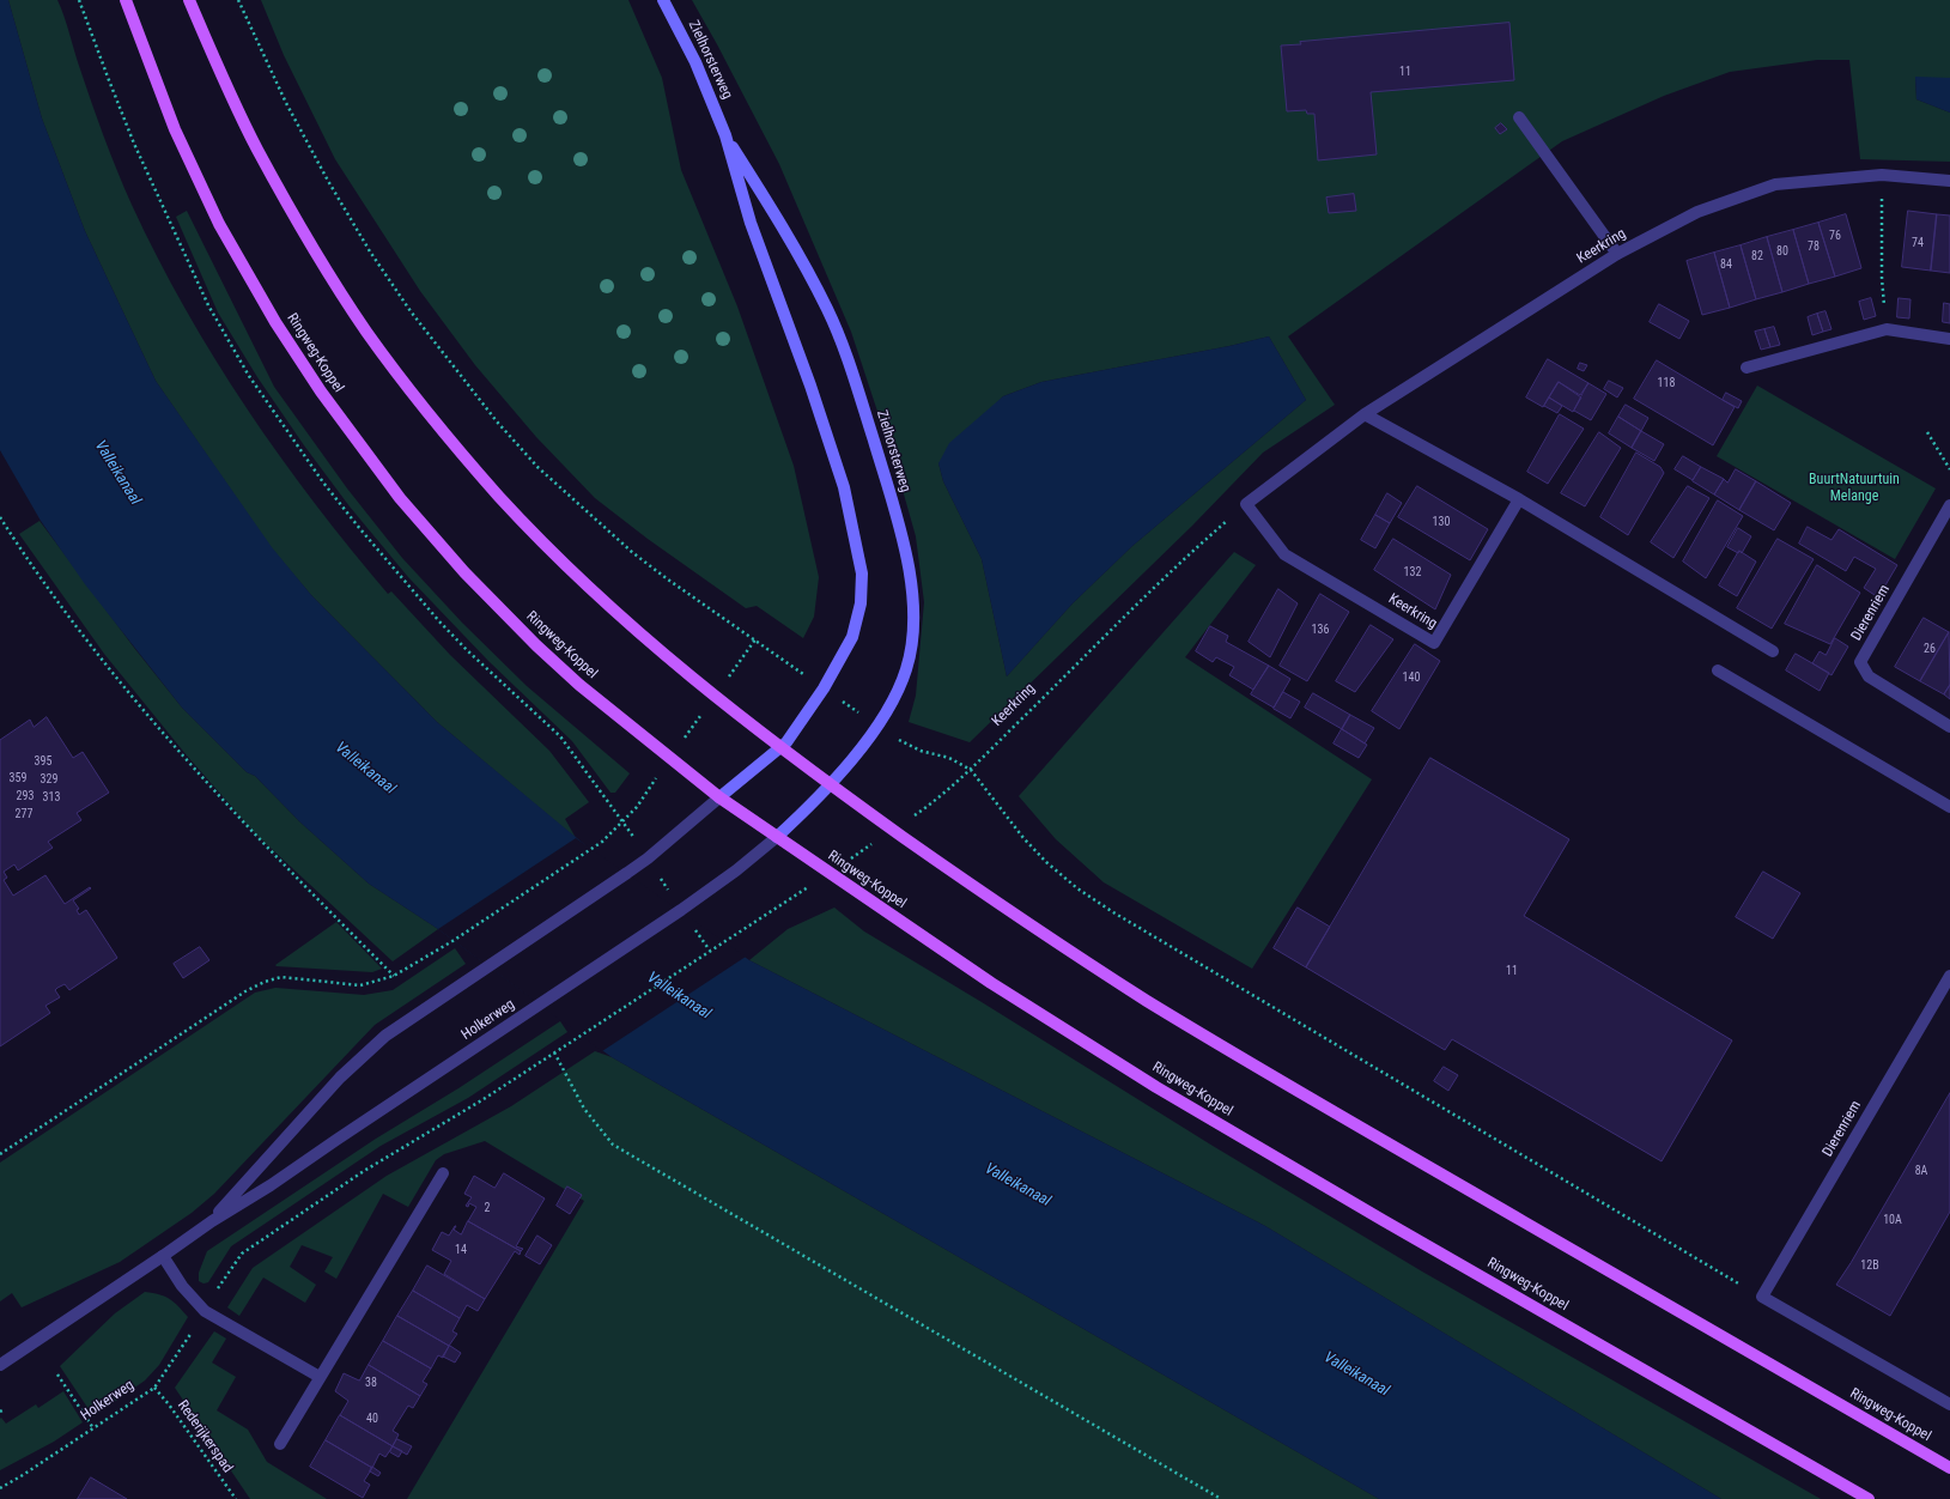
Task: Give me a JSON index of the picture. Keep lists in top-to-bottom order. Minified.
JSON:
{"streets":{"main road":["Zielhorsterweg","Ringweg-Koppel"],"street":["Keerkring","Dierenriem","Holkerweg"],"path":["Rederijkerspad"]},"crossings":[["Zielhorsterweg","Ringweg-Koppel"],["Zielhorsterweg","Holkerweg"],["Ringweg-Koppel","Holkerweg"],["Holkerweg","Rederijkerspad"]],"water":["Valleikanaal"],"parks":["BuurtNatuurtuin Melange"],"house_numbers":["11","76","74","78","80","82","84","118","130","132","136","26","140","395","359","329","293","313","277","11","8A","2","10A","14","12B","38","40"]}
